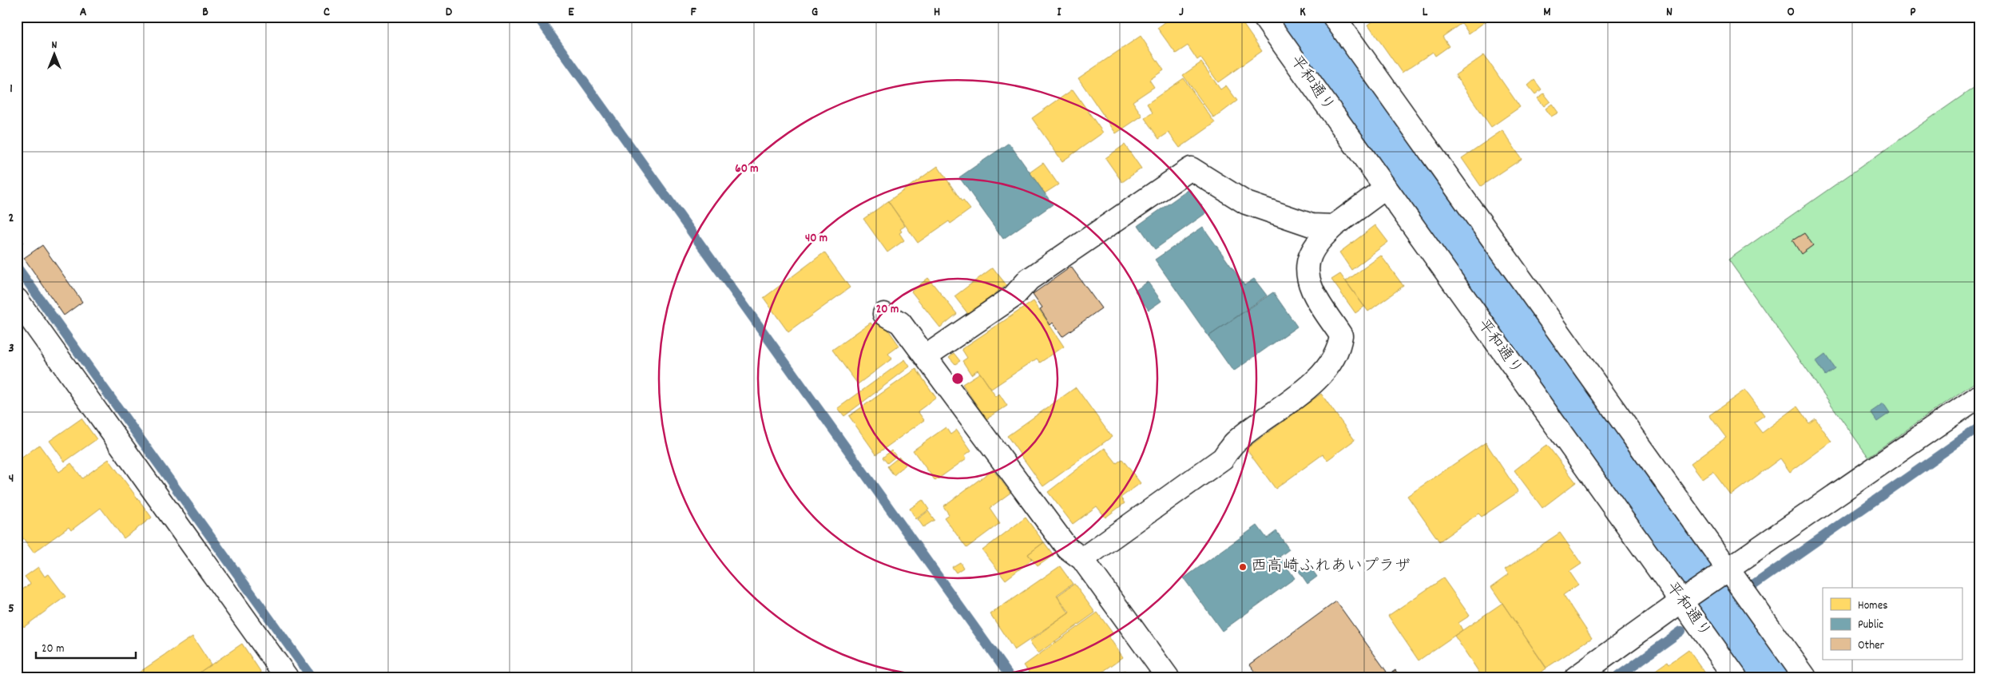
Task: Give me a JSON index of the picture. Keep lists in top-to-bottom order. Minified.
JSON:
{"streets":{"street":["平和通り"]},"places":["西高崎ふれあいプラザ"],"legend":["Homes","Public","Other"],"scale_bar":"20 m","north":"top","grid":{"columns":["A","B","C","D","E","F","G","H","I","J","K","L","M","N","O","P"],"rows":["1","2","3","4","5"]},"rings":["60 m","40 m","20 m"]}
